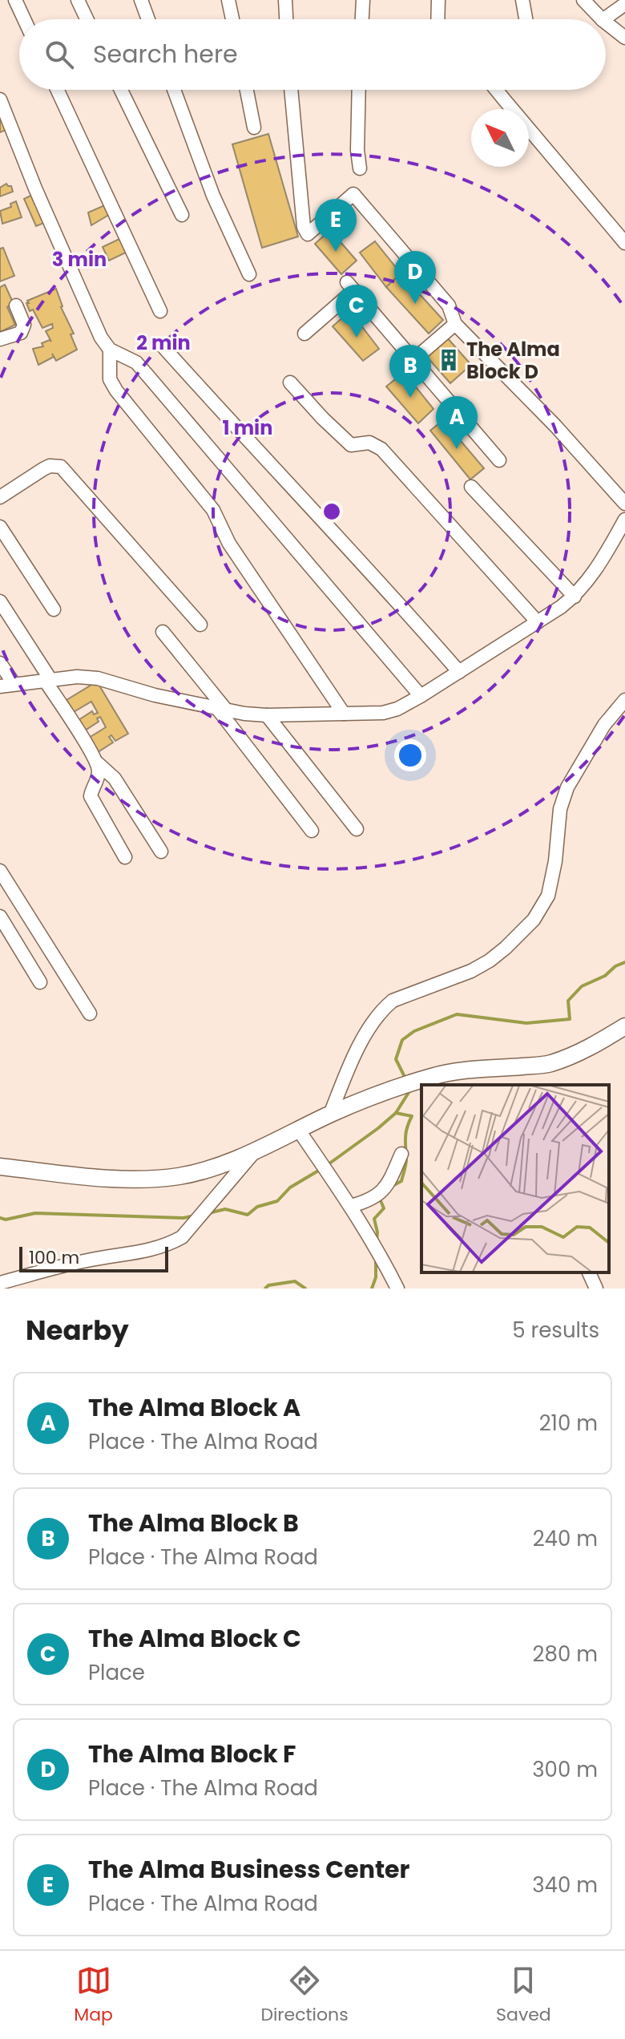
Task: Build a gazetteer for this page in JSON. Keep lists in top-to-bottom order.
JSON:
{
  "places": {
    "building": ["The Alma Block D"]
  },
  "scale_bar": "100 m",
  "north": "top left",
  "page": {
    "search": "Search here",
    "pins": [
      "E",
      "D",
      "C",
      "B",
      "A"
    ],
    "scale": "100 m",
    "heading": ["Nearby", "5 results"],
    "list": [
      {
        "mark": "A",
        "name": "The Alma Block A",
        "note": "Place · The Alma Road",
        "value": "210 m"
      },
      {
        "mark": "B",
        "name": "The Alma Block B",
        "note": "Place · The Alma Road",
        "value": "240 m"
      },
      {
        "mark": "C",
        "name": "The Alma Block C",
        "note": "Place",
        "value": "280 m"
      },
      {
        "mark": "D",
        "name": "The Alma Block F",
        "note": "Place · The Alma Road",
        "value": "300 m"
      },
      {
        "mark": "E",
        "name": "The Alma Business Center",
        "note": "Place · The Alma Road",
        "value": "340 m"
      }
    ],
    "nav": ["Map", "Directions", "Saved"]
  },
  "rings": ["3 min", "2 min", "1 min"]
}
